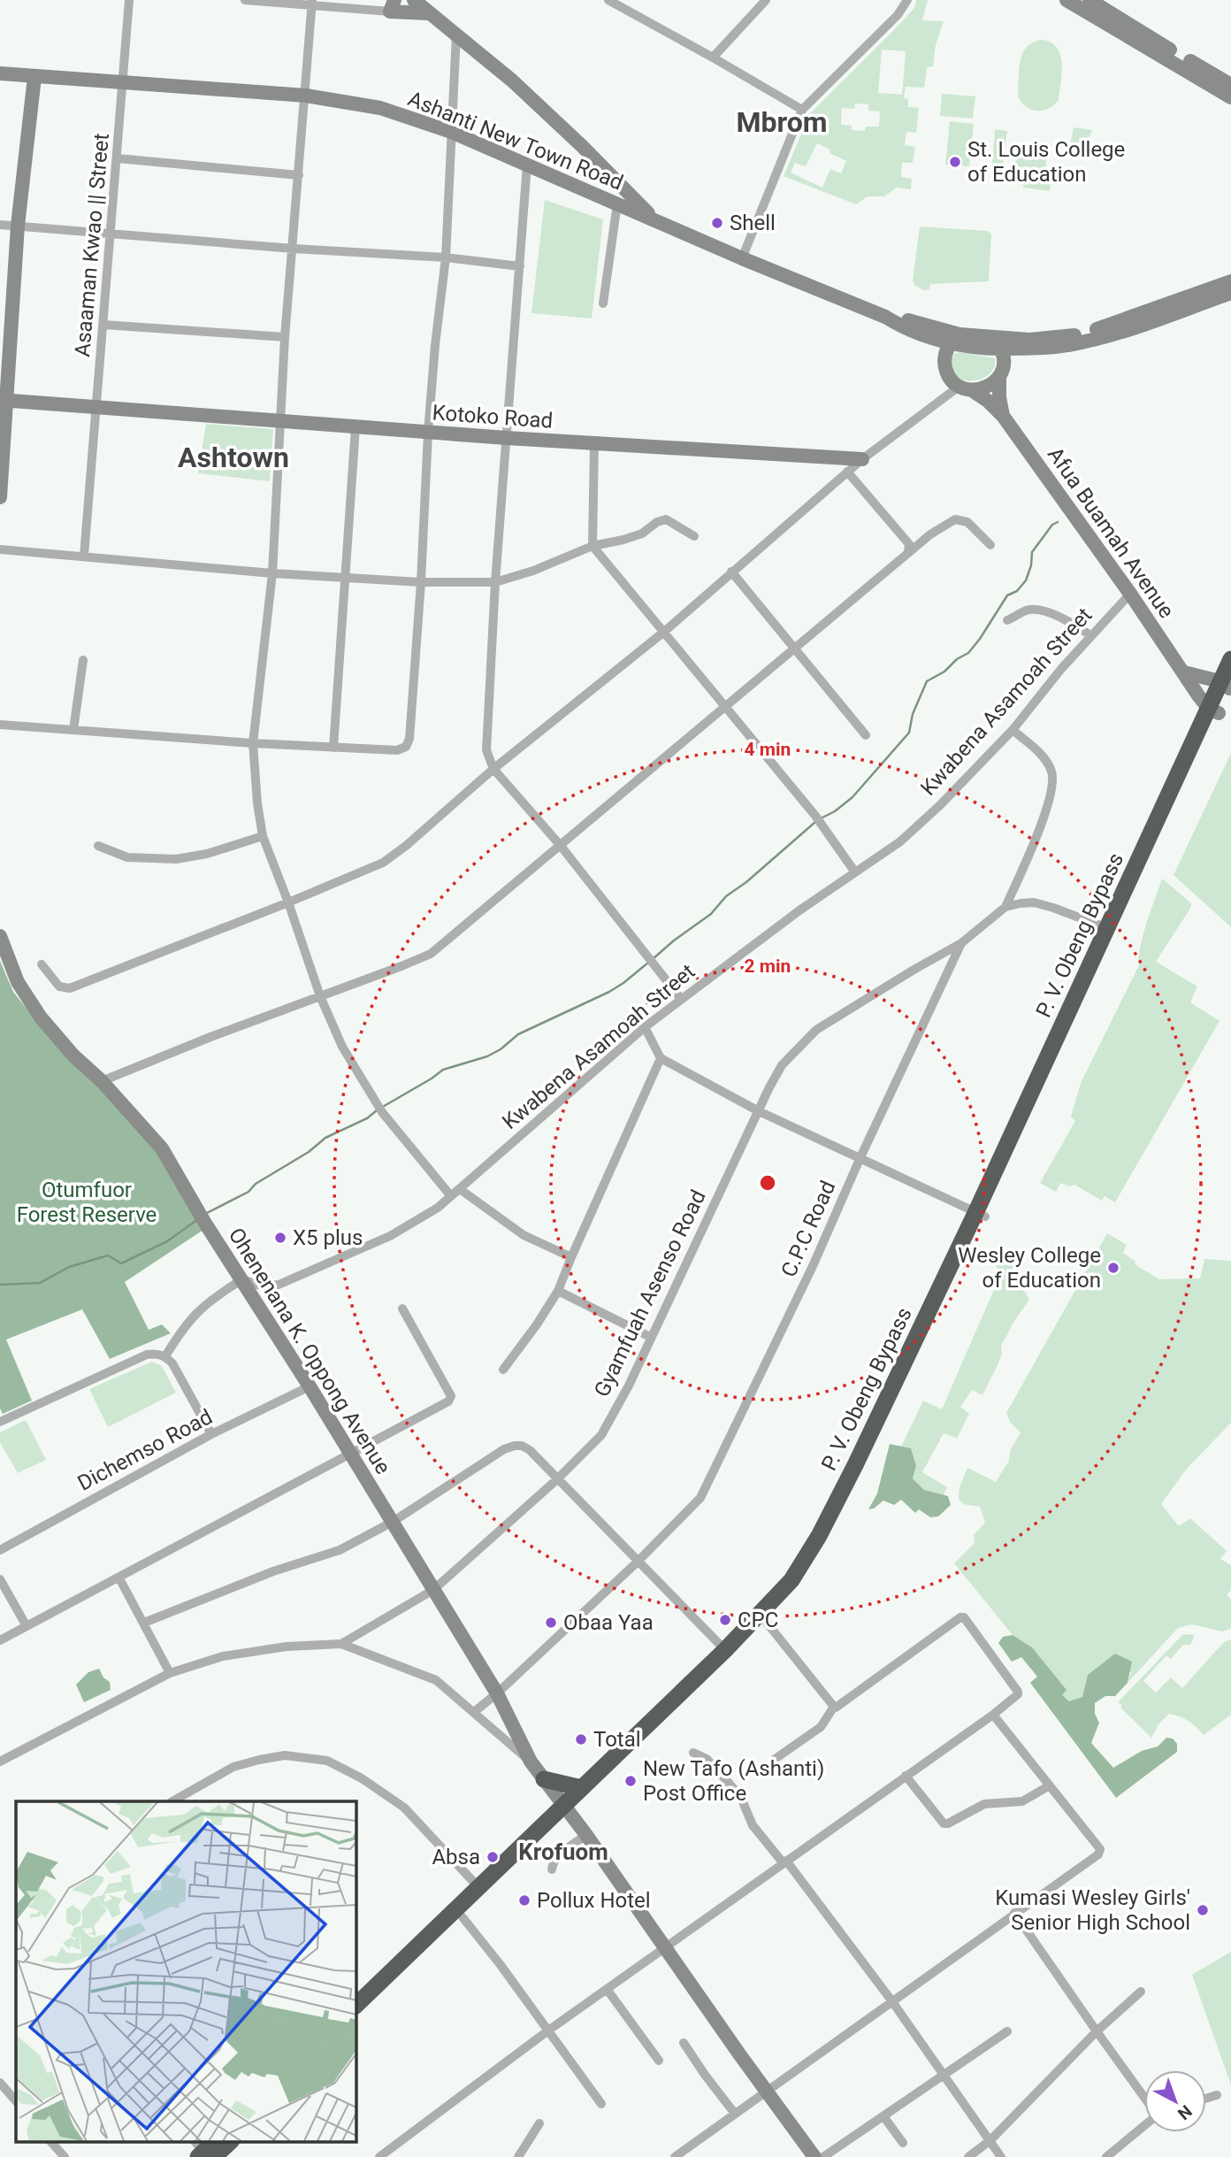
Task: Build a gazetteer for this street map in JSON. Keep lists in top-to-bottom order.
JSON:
{
  "streets": {
    "highway": ["P. V. Obeng Bypass"],
    "street": [
      "Ashanti New Town Road",
      "Asaaman Kwao || Street",
      "Kotoko Road",
      "Afua Buamah Avenue",
      "Kwabena Asamoah Street",
      "C.P.C Road",
      "Gyamfuah Asenso Road",
      "Ohenenana K. Oppong Avenue",
      "Dichemso Road"
    ]
  },
  "crossings": [
    ["Ashanti New Town Road", "Asaaman Kwao || Street"],
    ["Ashanti New Town Road", "Afua Buamah Avenue"],
    ["Asaaman Kwao || Street", "Kotoko Road"],
    ["Afua Buamah Avenue", "Kwabena Asamoah Street"],
    ["Afua Buamah Avenue", "P. V. Obeng Bypass"],
    ["Kwabena Asamoah Street", "Ohenenana K. Oppong Avenue"],
    ["P. V. Obeng Bypass", "Ohenenana K. Oppong Avenue"],
    ["C.P.C Road", "Ohenenana K. Oppong Avenue"],
    ["Gyamfuah Asenso Road", "Ohenenana K. Oppong Avenue"],
    ["Ohenenana K. Oppong Avenue", "Dichemso Road"]
  ],
  "districts": ["Mbrom", "Ashtown", "Krofuom"],
  "parks": ["Otumfuor Forest Reserve"],
  "places": [
    "St. Louis College of Education",
    "Shell",
    "X5 plus",
    "Wesley College of Education",
    "CPC",
    "Obaa Yaa",
    "Total",
    "New Tafo (Ashanti) Post Office",
    "Absa",
    "Pollux Hotel",
    "Kumasi Wesley Girls' Senior High School"
  ],
  "north": "bottom right",
  "rings": ["4 min", "2 min"]
}
